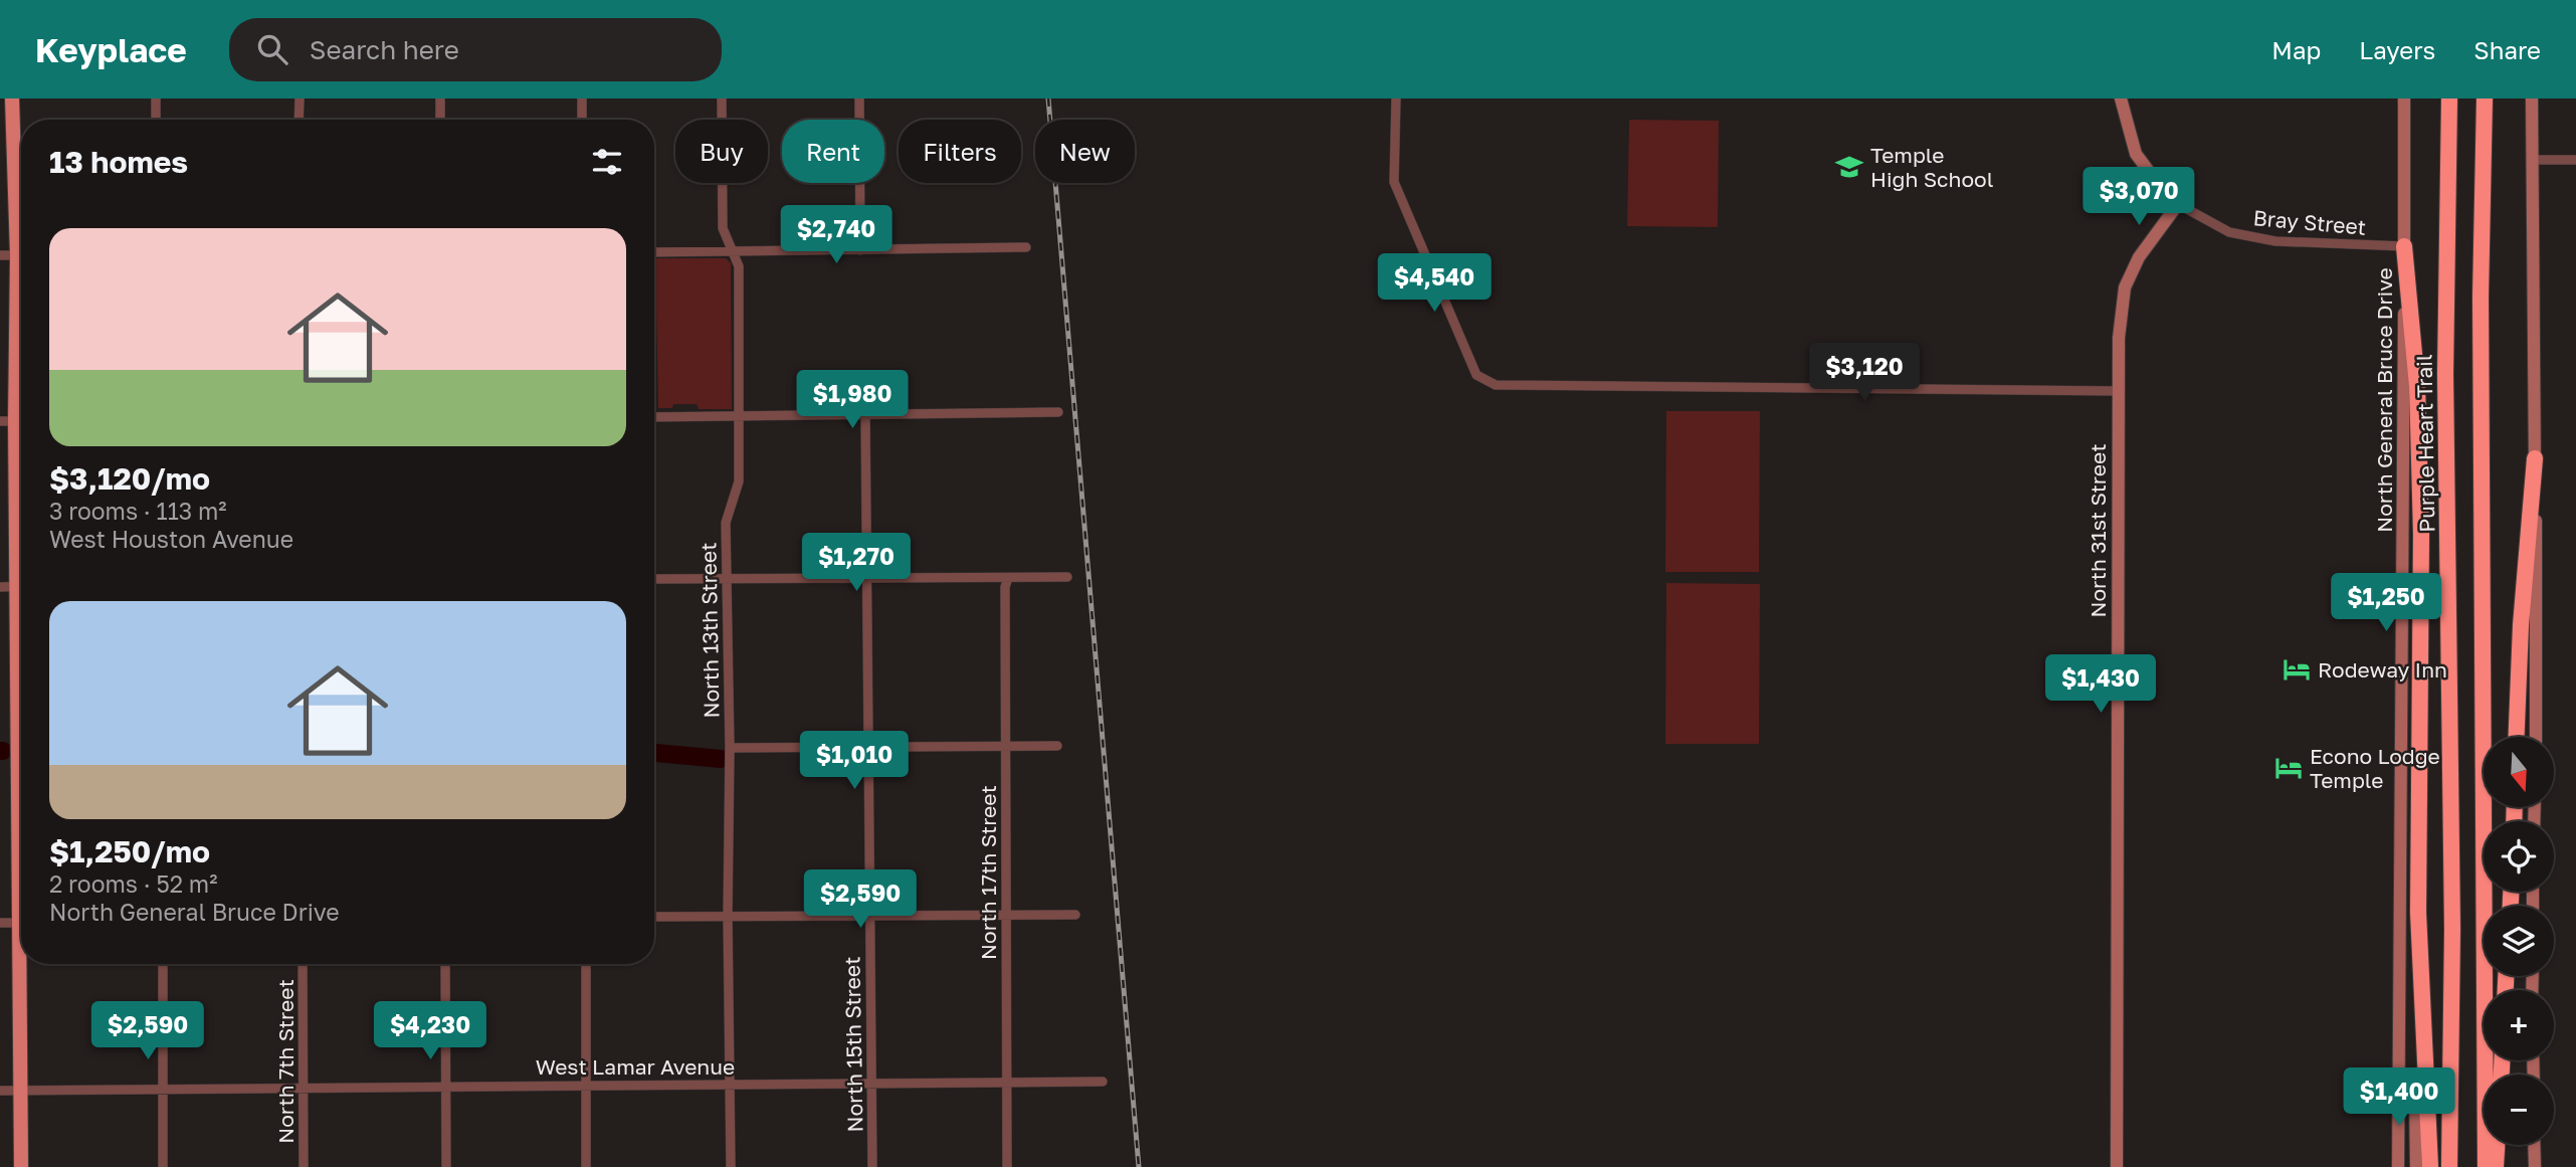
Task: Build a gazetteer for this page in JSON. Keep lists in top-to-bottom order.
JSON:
{
  "streets": {
    "highway": ["Purple Heart Trail"],
    "main road": ["North General Bruce Drive", "North 31st Street"],
    "street": [
      "Bray Street",
      "North 13th Street",
      "North 17th Street",
      "North 15th Street",
      "North 7th Street",
      "West Lamar Avenue"
    ]
  },
  "crossings": [
    ["Bray Street", "North General Bruce Drive"],
    ["Bray Street", "North 31st Street"],
    ["North 13th Street", "West Lamar Avenue"],
    ["North 17th Street", "West Lamar Avenue"],
    ["North 15th Street", "West Lamar Avenue"],
    ["North 7th Street", "West Lamar Avenue"]
  ],
  "places": {
    "school or university": ["Temple High School"],
    "hotel": ["Rodeway Inn", "Econo Lodge Temple"]
  },
  "north": "bottom",
  "page": {
    "header": "Keyplace",
    "search": "Search here",
    "nav": ["Map", "Layers", "Share"],
    "chip": [
      "Buy",
      "Rent",
      "Filters",
      "New"
    ],
    "heading": "13 homes",
    "price": [
      "$3,070",
      "$2,740",
      "$4,540",
      "$3,120",
      "$1,980",
      "$1,270",
      "$1,250",
      "$1,430",
      "$1,010",
      "$2,590",
      "$2,590",
      "$4,230",
      "$1,400"
    ],
    "list": [
      {
        "name": "$3,120/mo",
        "note": "3 rooms · 113 m² · West Houston Avenue"
      },
      {
        "name": "$1,250/mo",
        "note": "2 rooms · 52 m² · North General Bruce Drive"
      }
    ],
    "map_buttons": ["+", "−"]
  }
}
